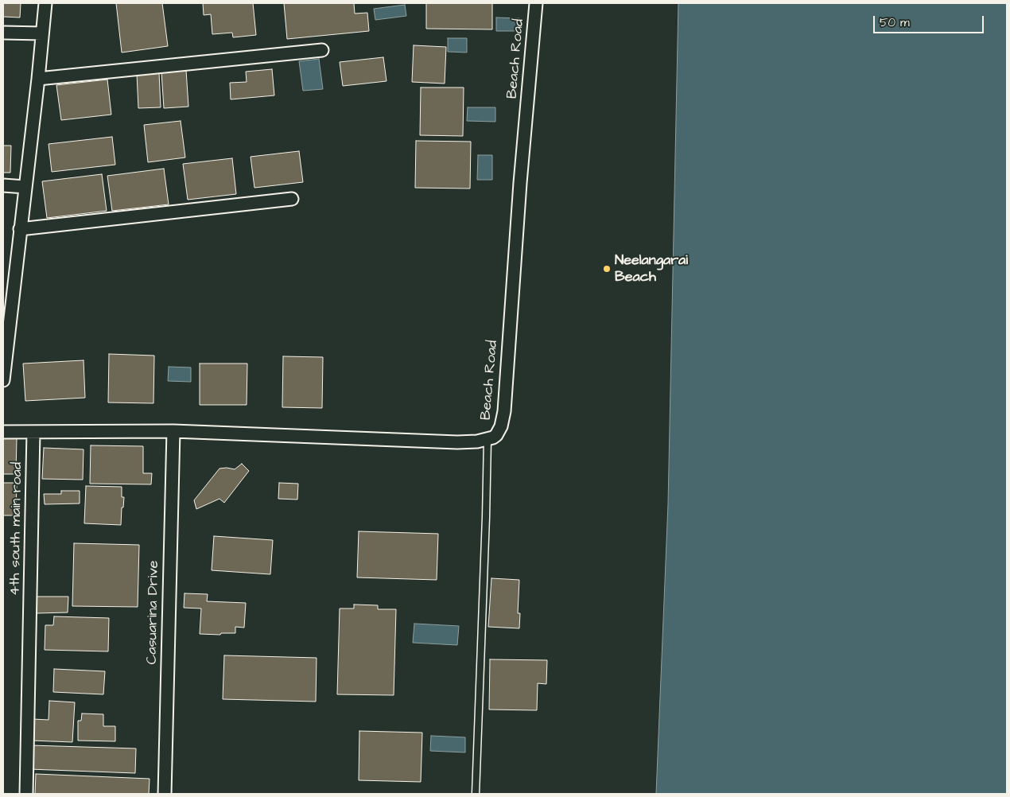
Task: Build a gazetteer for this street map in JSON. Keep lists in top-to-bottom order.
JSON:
{
  "streets": {
    "street": ["Beach Road", "4th south main road", "Casuarina Drive"]
  },
  "crossings": [
    ["Beach Road", "4th south main road"],
    ["Beach Road", "Casuarina Drive"]
  ],
  "places": ["Neelangarai Beach"],
  "scale_bar": "50 m"
}
